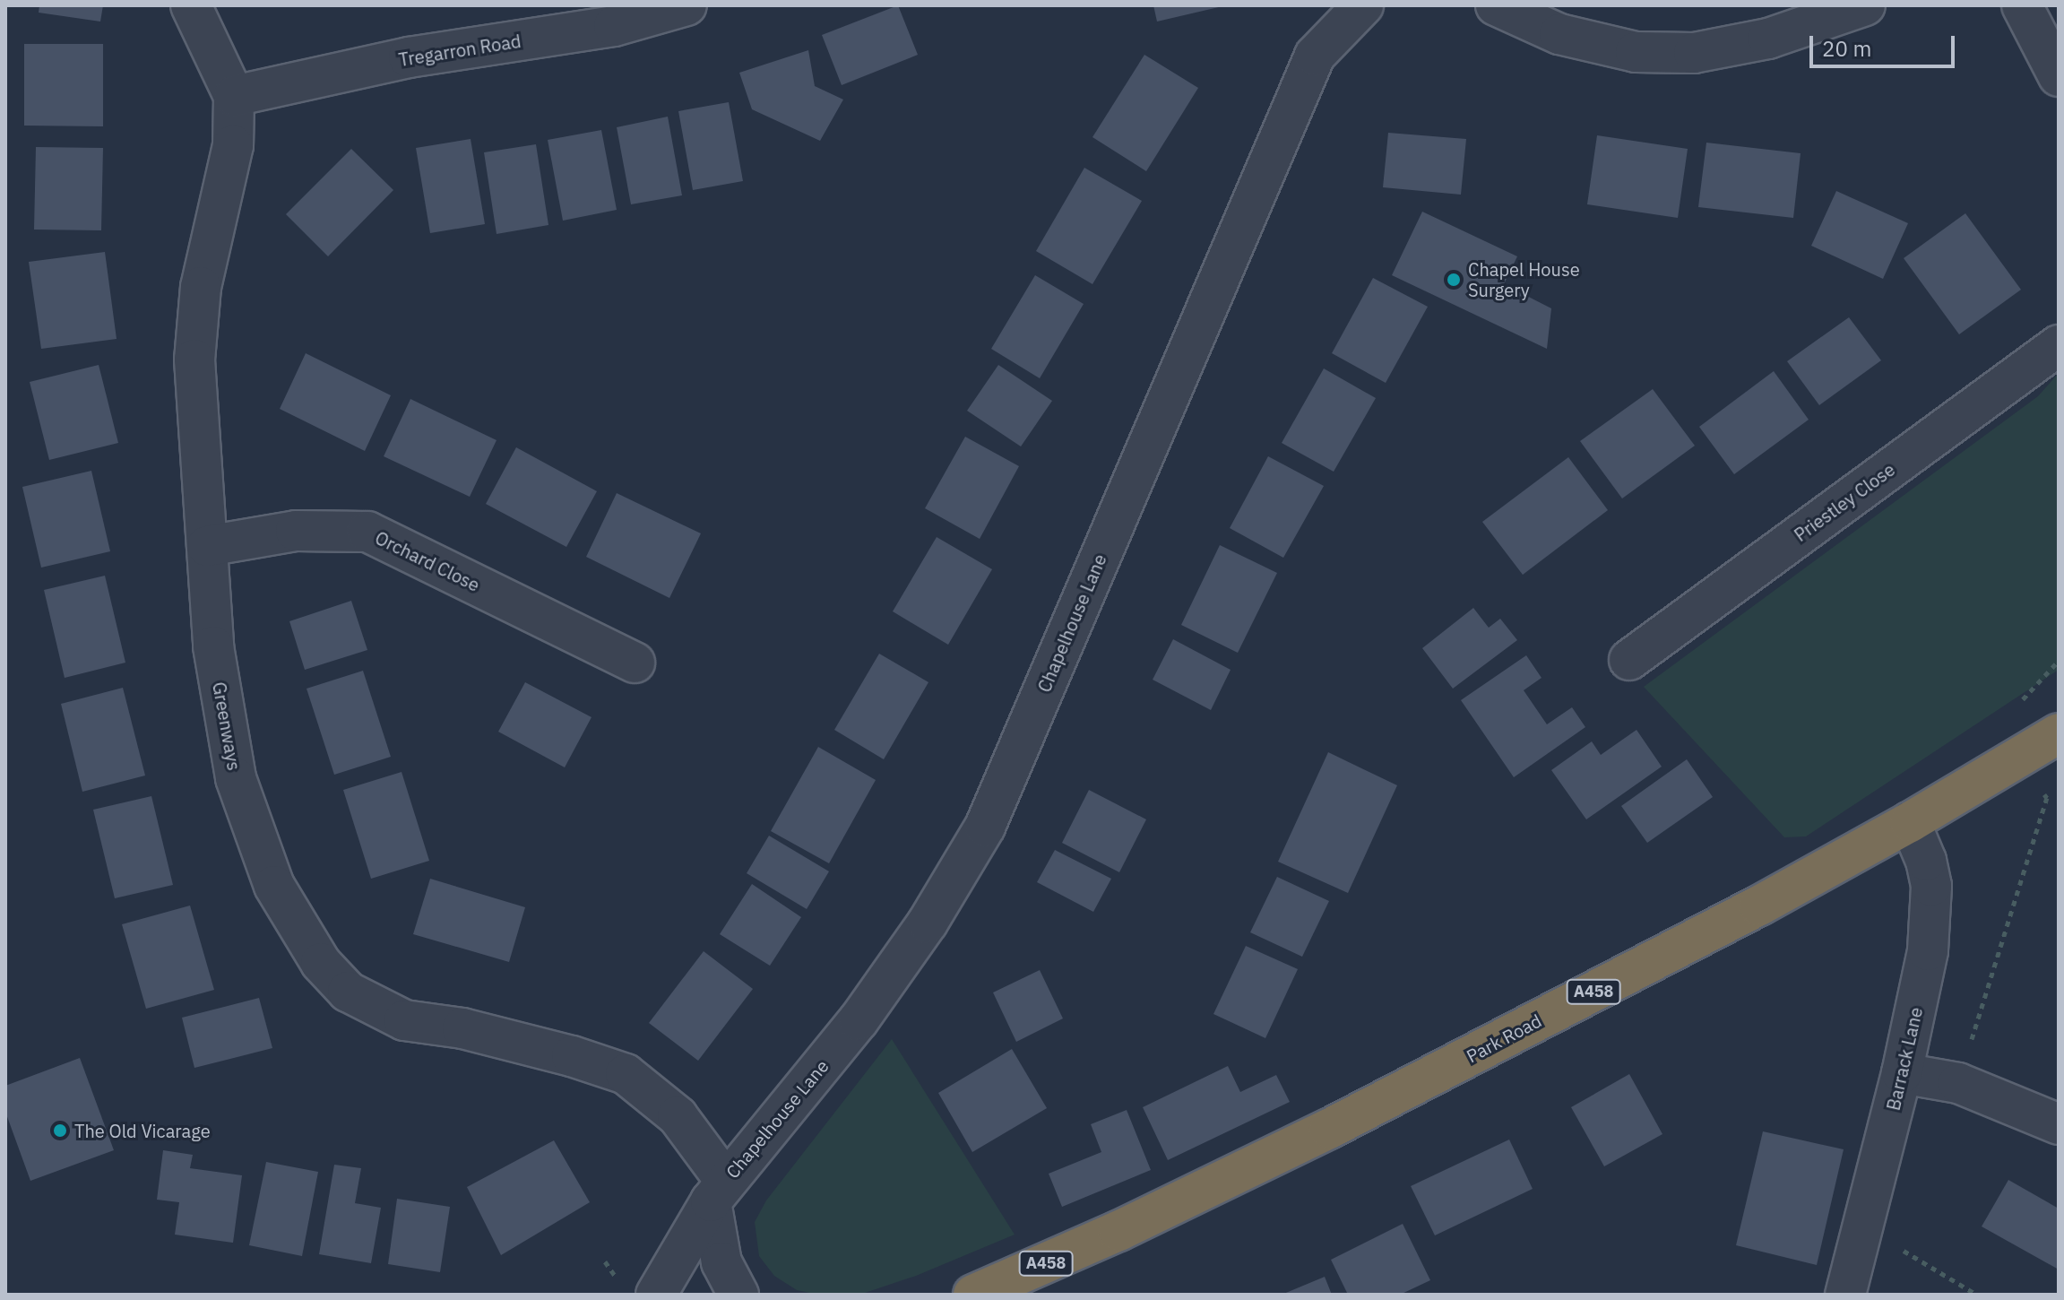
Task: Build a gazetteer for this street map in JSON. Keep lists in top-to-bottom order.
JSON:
{
  "streets": {
    "highway": ["A458", "Park Road"],
    "street": [
      "Tregarron Road",
      "Priestley Close",
      "Orchard Close",
      "Chapelhouse Lane",
      "Greenways",
      "Barrack Lane"
    ]
  },
  "crossings": [
    ["Tregarron Road", "Greenways"],
    ["Orchard Close", "Greenways"],
    ["Chapelhouse Lane", "Greenways"],
    ["Park Road", "Barrack Lane"]
  ],
  "places": ["Chapel House Surgery", "The Old Vicarage"],
  "scale_bar": "20 m"
}
